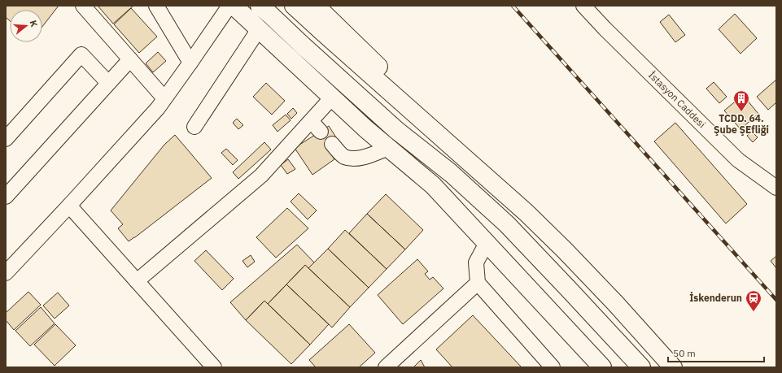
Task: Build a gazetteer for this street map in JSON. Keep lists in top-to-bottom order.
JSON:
{
  "streets": {
    "street": ["İstasyon Caddesi"]
  },
  "places": {
    "building": ["TCDD. 64. Şube ŞEfliği"],
    "station": ["İskenderun"]
  },
  "scale_bar": "50 m",
  "north": "right"
}
